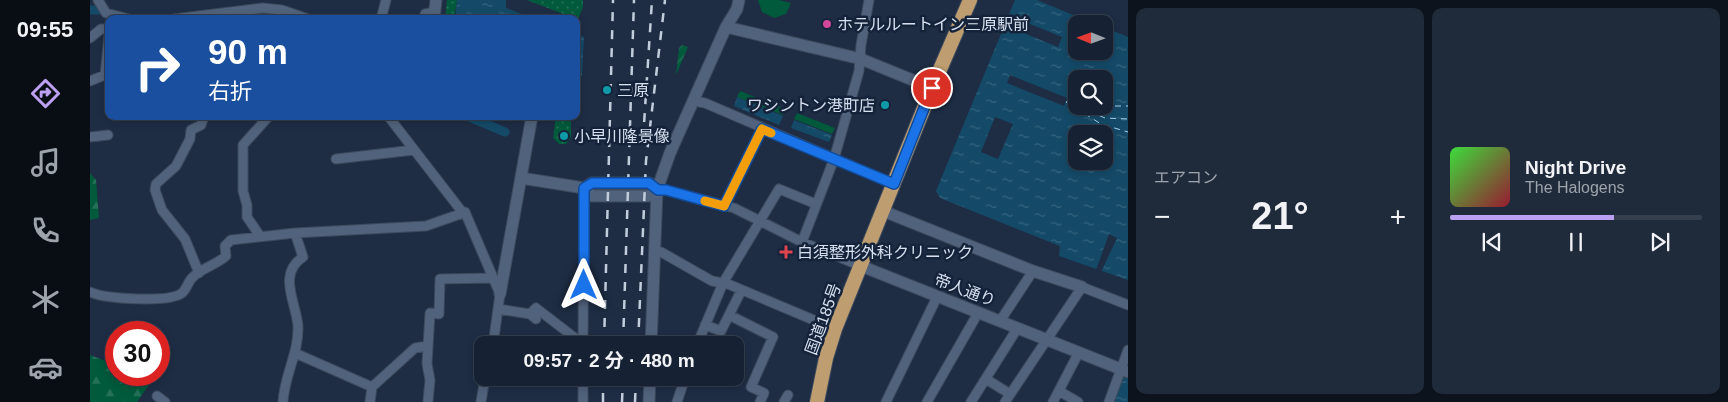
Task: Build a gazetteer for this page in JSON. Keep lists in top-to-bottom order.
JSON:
{
  "streets": {
    "highway": ["国道185号"],
    "street": ["帝人通り"]
  },
  "crossings": [
    ["帝人通り", "国道185号"]
  ],
  "places": {
    "other": [
      "ホテルルートイン三原駅前",
      "三原",
      "ワシントン港町店",
      "小早川隆景像"
    ],
    "health": ["白須整形外科クリニック"]
  },
  "north": "left",
  "page": {
    "tabs": "09:55",
    "tile": "エアコン",
    "turn": ["90 m", "右折"],
    "song": ["Night Drive", "The Halogens"],
    "heat": ["−", "21°", "+"],
    "limit": "30",
    "trip": "09:57 · 2 分 · 480 m"
  }
}
